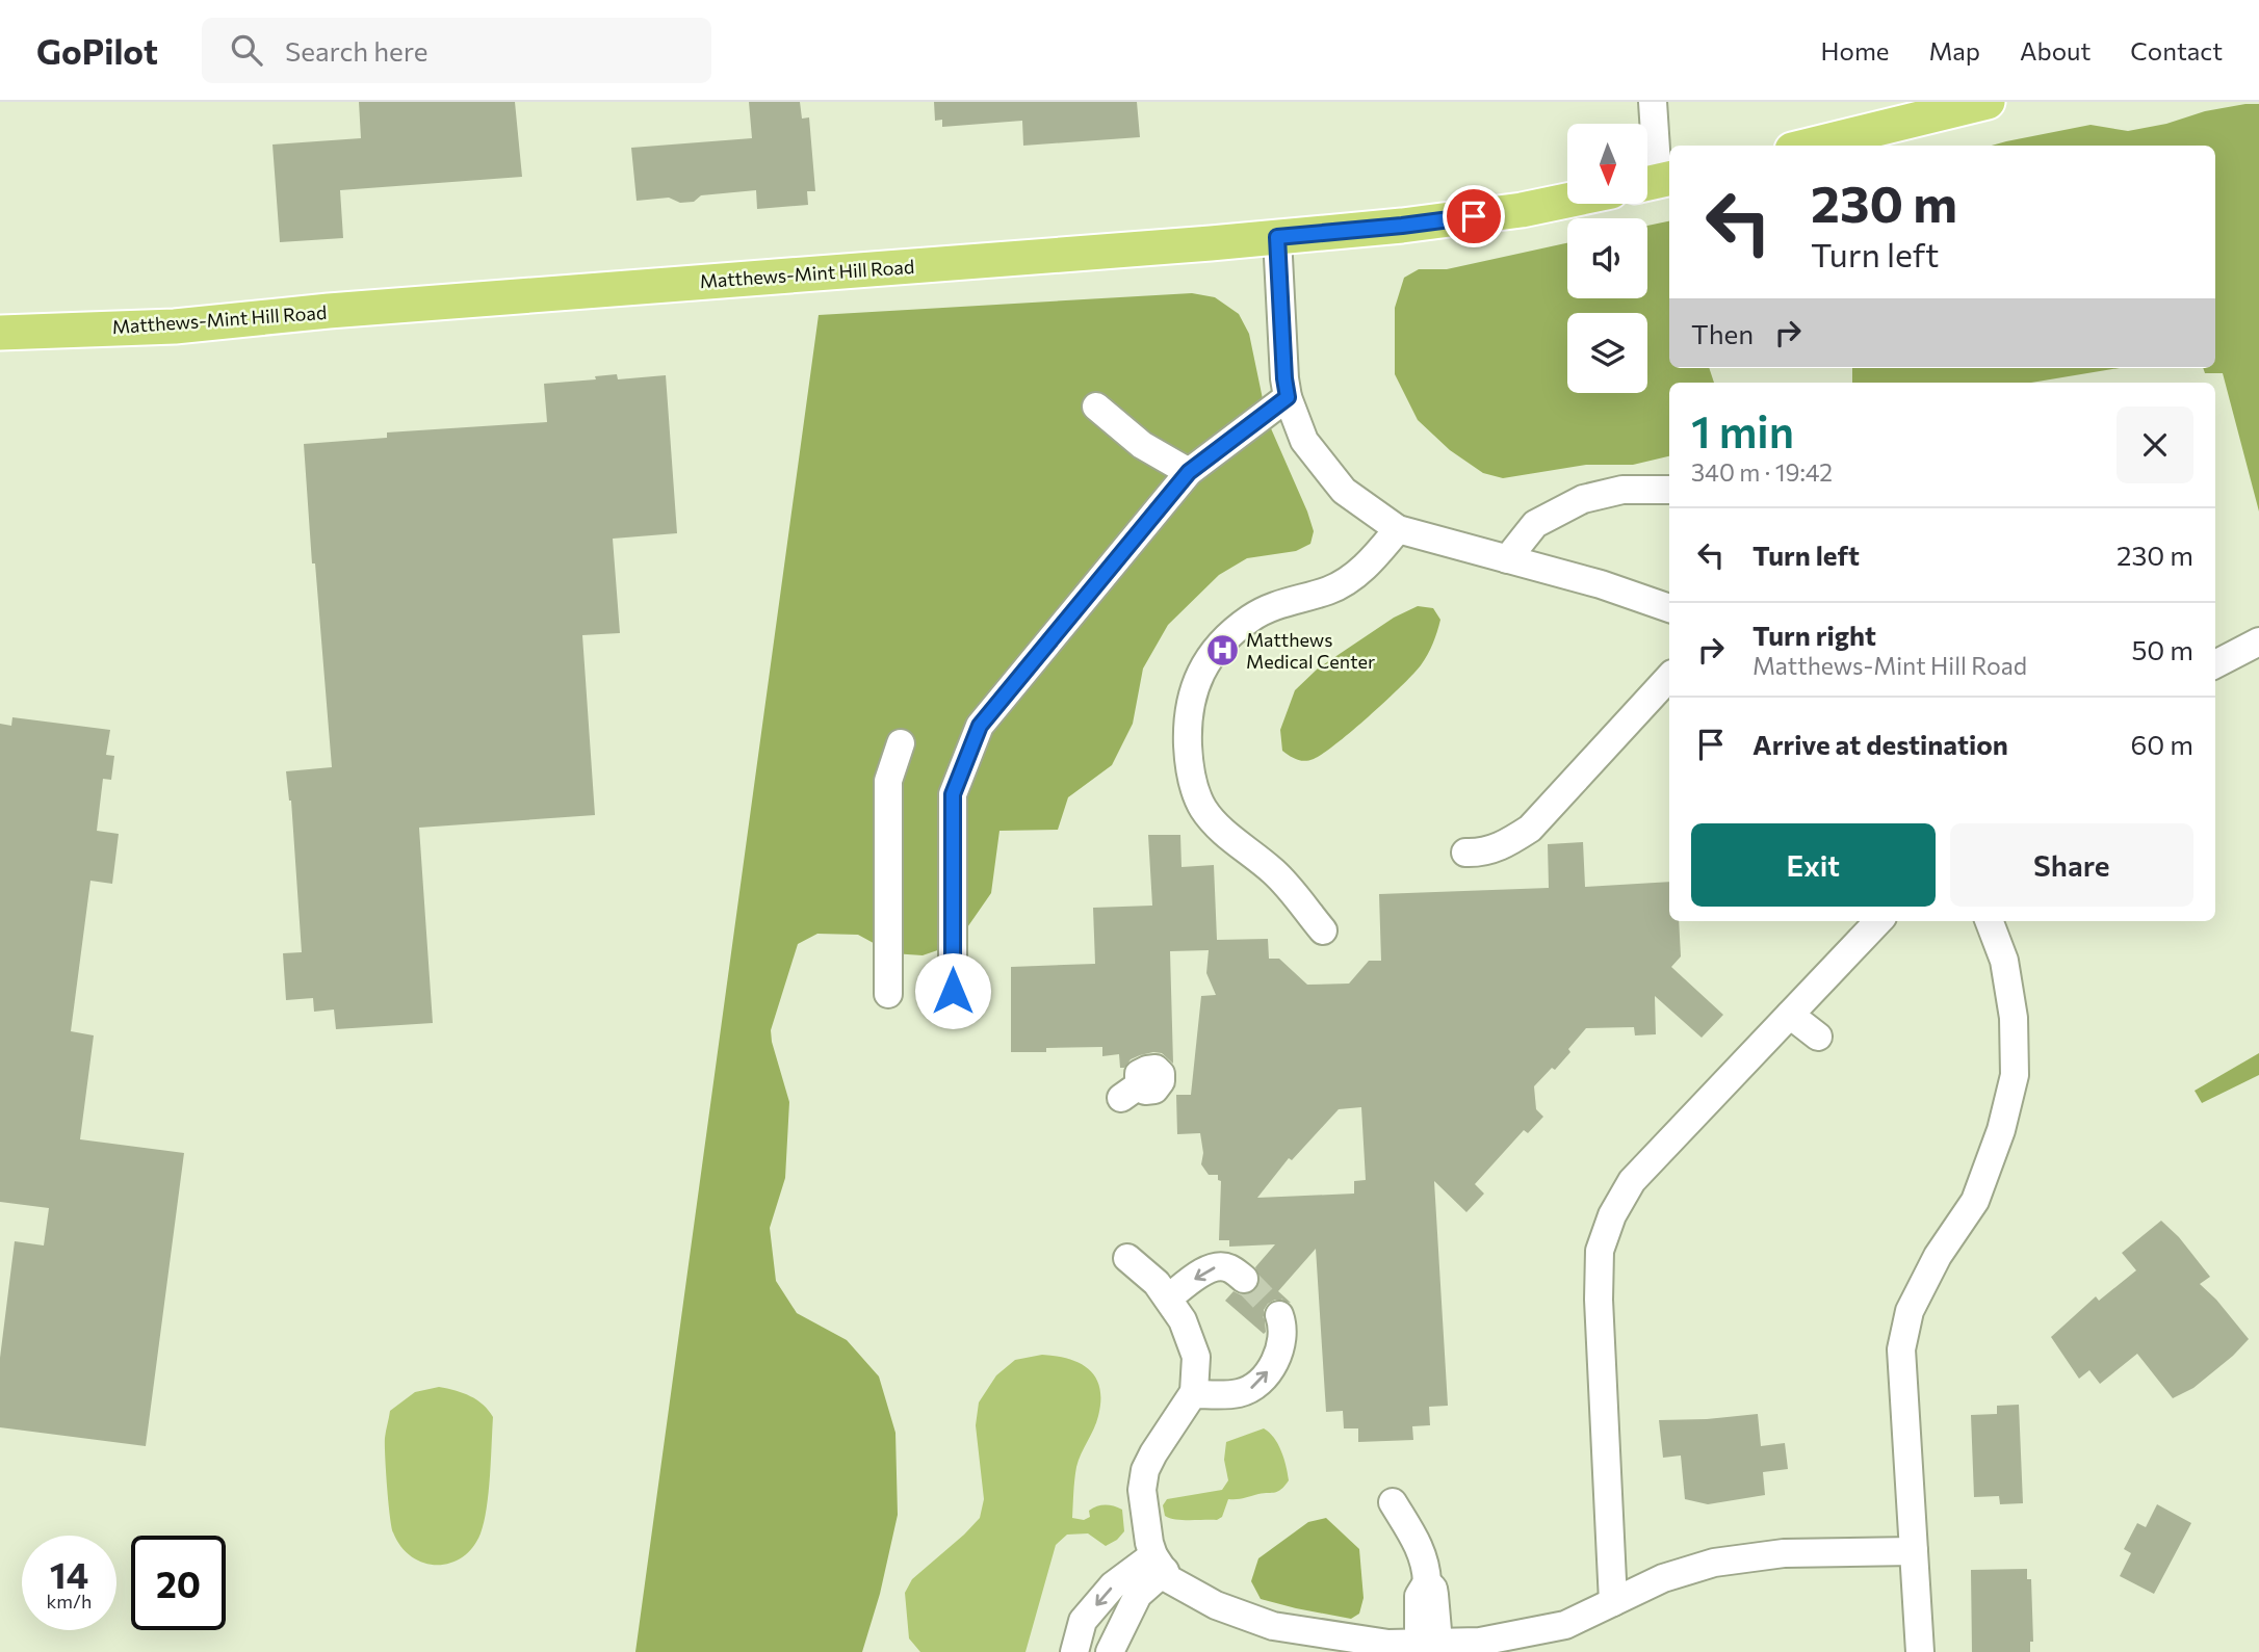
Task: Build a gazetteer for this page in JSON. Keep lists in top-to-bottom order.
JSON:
{
  "streets": {
    "main road": ["Matthews-Mint Hill Road"]
  },
  "places": {
    "hospital": ["Matthews Medical Center"]
  },
  "north": "bottom",
  "page": {
    "header": "GoPilot",
    "search": "Search here",
    "nav": [
      "Home",
      "Map",
      "About",
      "Contact"
    ],
    "turn": ["230 m", "Turn left"],
    "then": "Then",
    "heading": ["1 min", "340 m · 19:42"],
    "list": [
      {
        "name": "Turn left",
        "value": "230 m"
      },
      {
        "name": "Turn right",
        "note": "Matthews-Mint Hill Road",
        "value": "50 m"
      },
      {
        "name": "Arrive at destination",
        "value": "60 m"
      }
    ],
    "buttons": ["Exit", "Share"],
    "speed": "14 km/h",
    "limit": "20"
  }
}
